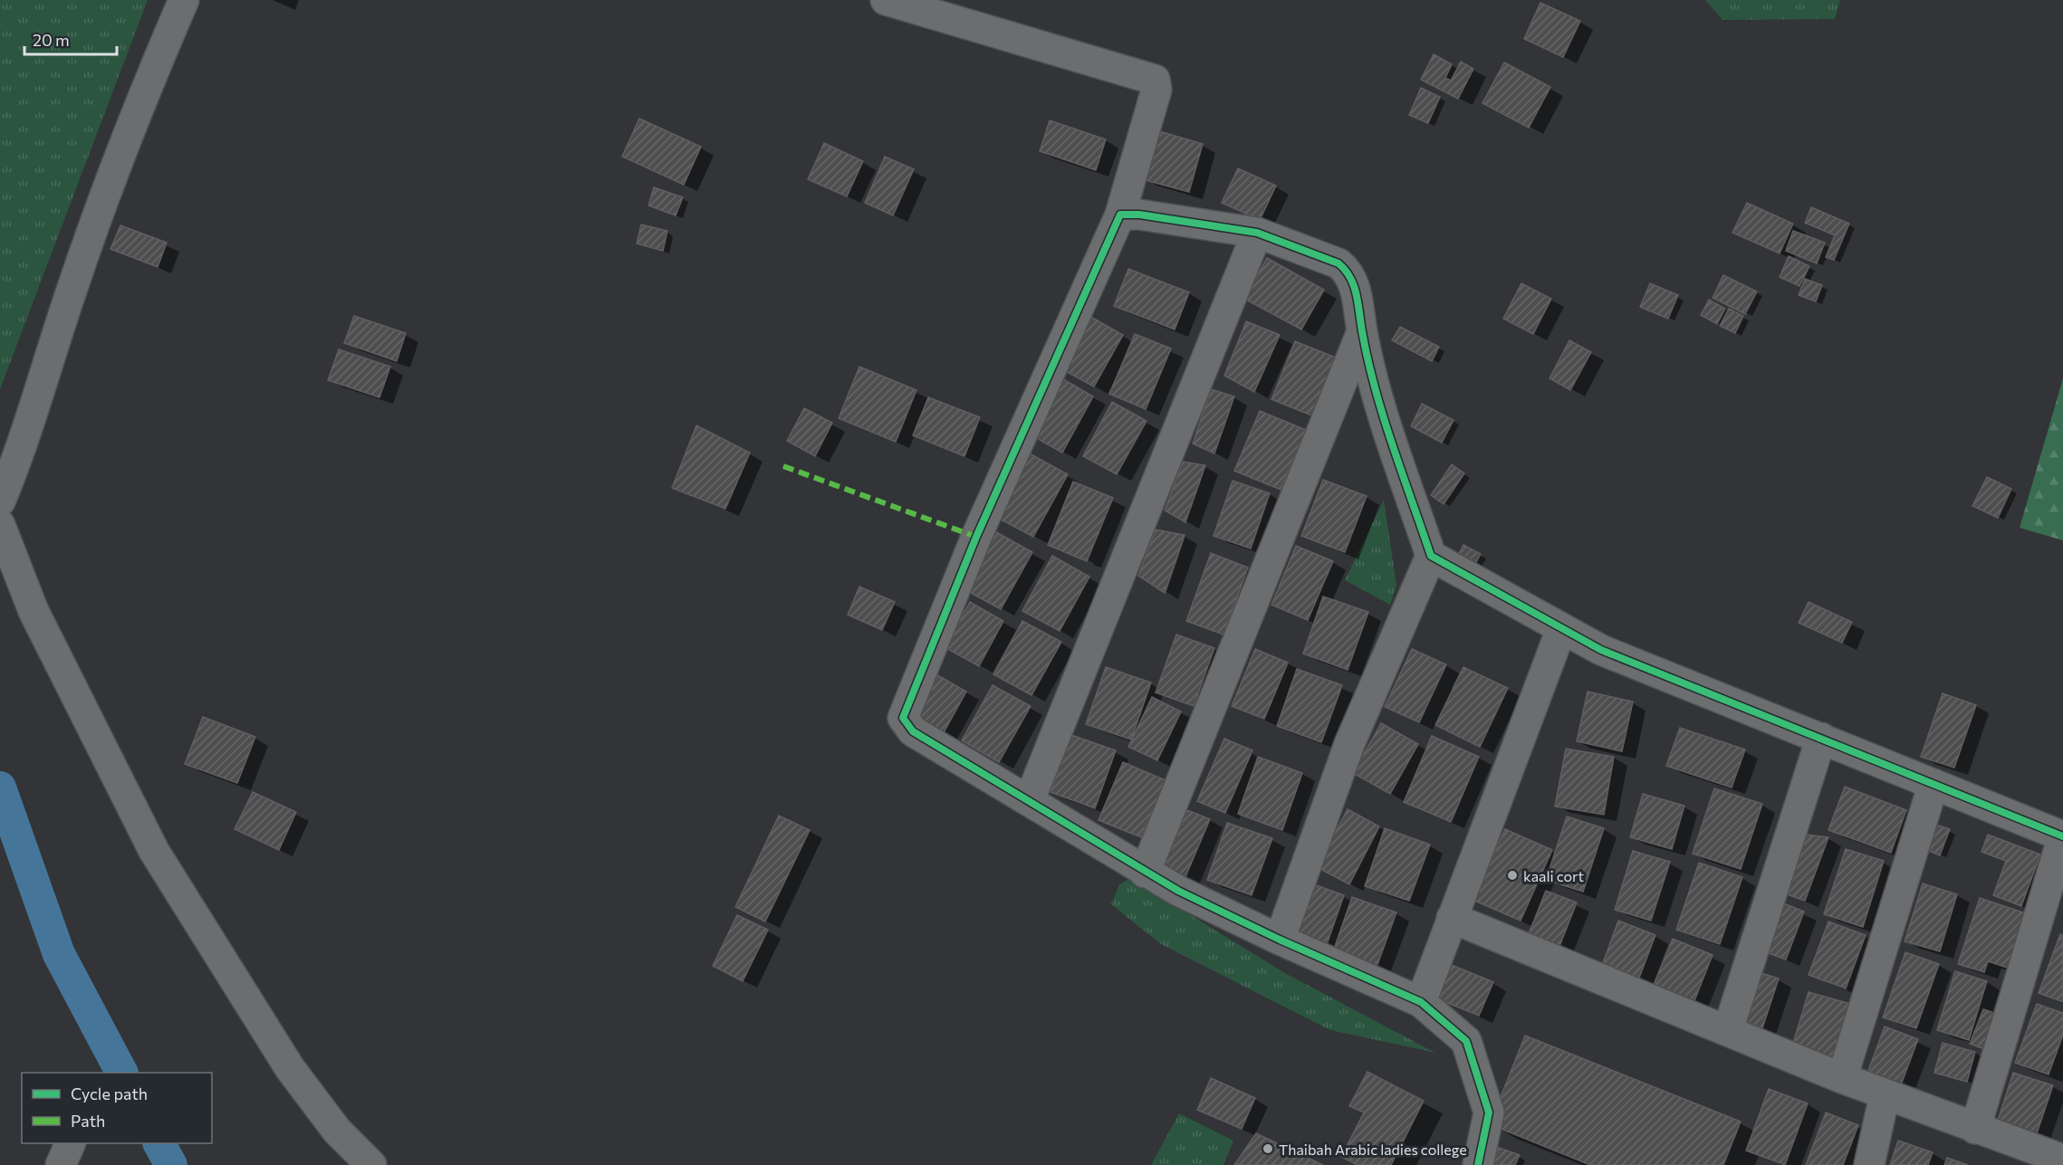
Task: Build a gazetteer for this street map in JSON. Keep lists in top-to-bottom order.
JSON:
{
  "places": ["kaali cort", "Thaibah Arabic ladies college"],
  "legend": ["Cycle path", "Path"],
  "scale_bar": "20 m"
}
